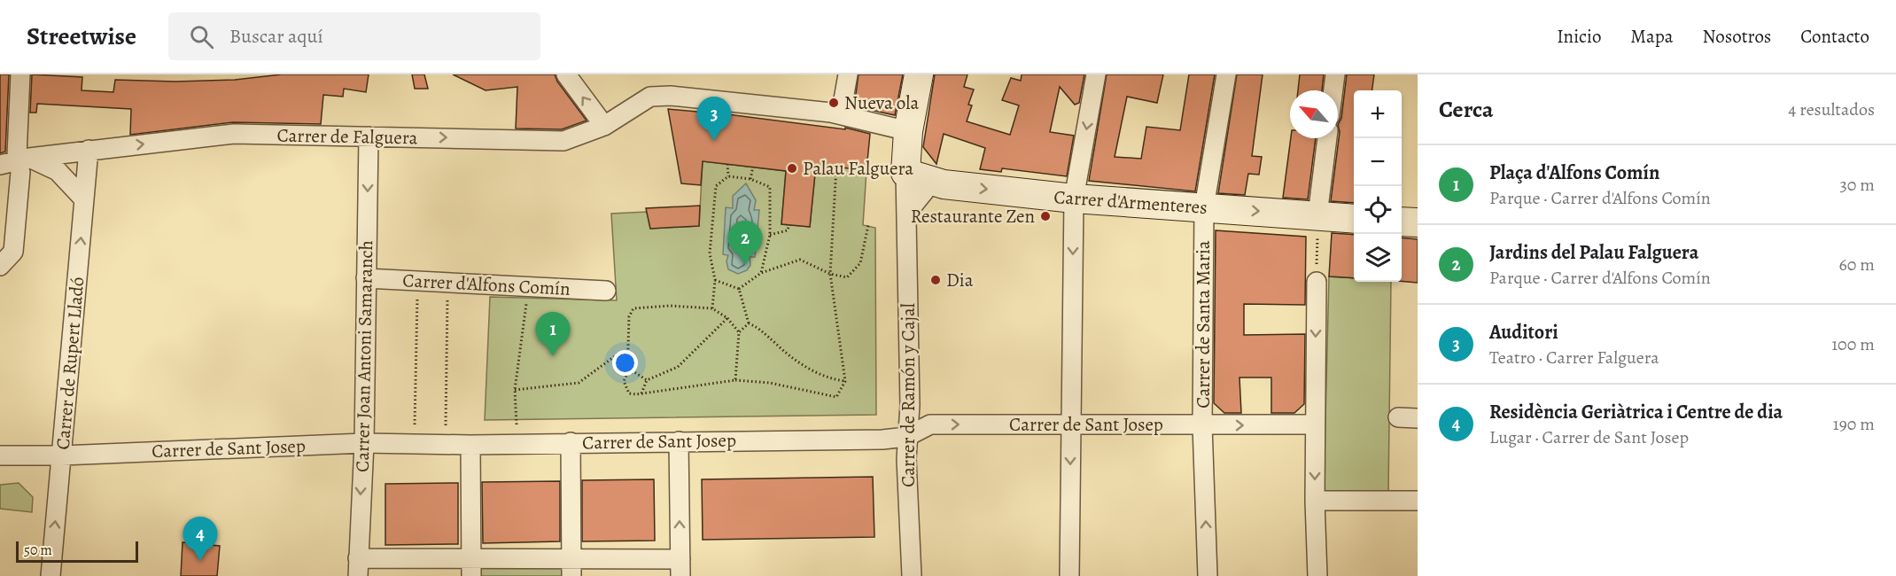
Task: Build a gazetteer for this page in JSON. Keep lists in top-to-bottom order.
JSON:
{
  "streets": {
    "street": [
      "Carrer de Falguera",
      "Carrer d'Armenteres",
      "Carrer d'Alfons Comín",
      "Carrer de Santa Maria",
      "Carrer Joan Antoni Samaranch",
      "Carrer de Rupert Lladó",
      "Carrer de Ramón y Cajal",
      "Carrer de Sant Josep"
    ]
  },
  "crossings": [
    ["Carrer de Falguera", "Carrer Joan Antoni Samaranch"],
    ["Carrer de Falguera", "Carrer de Rupert Lladó"],
    ["Carrer de Falguera", "Carrer de Ramón y Cajal"],
    ["Carrer d'Armenteres", "Carrer de Santa Maria"],
    ["Carrer d'Armenteres", "Carrer de Ramón y Cajal"],
    ["Carrer d'Alfons Comín", "Carrer Joan Antoni Samaranch"],
    ["Carrer de Santa Maria", "Carrer de Sant Josep"],
    ["Carrer Joan Antoni Samaranch", "Carrer de Sant Josep"],
    ["Carrer de Rupert Lladó", "Carrer de Sant Josep"],
    ["Carrer de Ramón y Cajal", "Carrer de Sant Josep"]
  ],
  "one_way": ["Carrer de Falguera", "Carrer d'Armenteres", "Carrer de Rupert Lladó"],
  "places": [
    "Nueva ola",
    "Palau Falguera",
    "Restaurante Zen",
    "Dia"
  ],
  "scale_bar": "50 m",
  "north": "top left",
  "page": {
    "header": "Streetwise",
    "search": "Buscar aquí",
    "nav": [
      "Inicio",
      "Mapa",
      "Nosotros",
      "Contacto"
    ],
    "heading": ["Cerca", "4 resultados"],
    "map_buttons": ["+", "−"],
    "pins": [
      "3",
      "2",
      "1",
      "4"
    ],
    "list": [
      {
        "mark": "1",
        "name": "Plaça d'Alfons Comín",
        "note": "Parque · Carrer d'Alfons Comín",
        "value": "30 m"
      },
      {
        "mark": "2",
        "name": "Jardins del Palau Falguera",
        "note": "Parque · Carrer d'Alfons Comín",
        "value": "60 m"
      },
      {
        "mark": "3",
        "name": "Auditori",
        "note": "Teatro · Carrer Falguera",
        "value": "100 m"
      },
      {
        "mark": "4",
        "name": "Residència Geriàtrica i Centre de dia",
        "note": "Lugar · Carrer de Sant Josep",
        "value": "190 m"
      }
    ],
    "scale": "50 m"
  }
}
